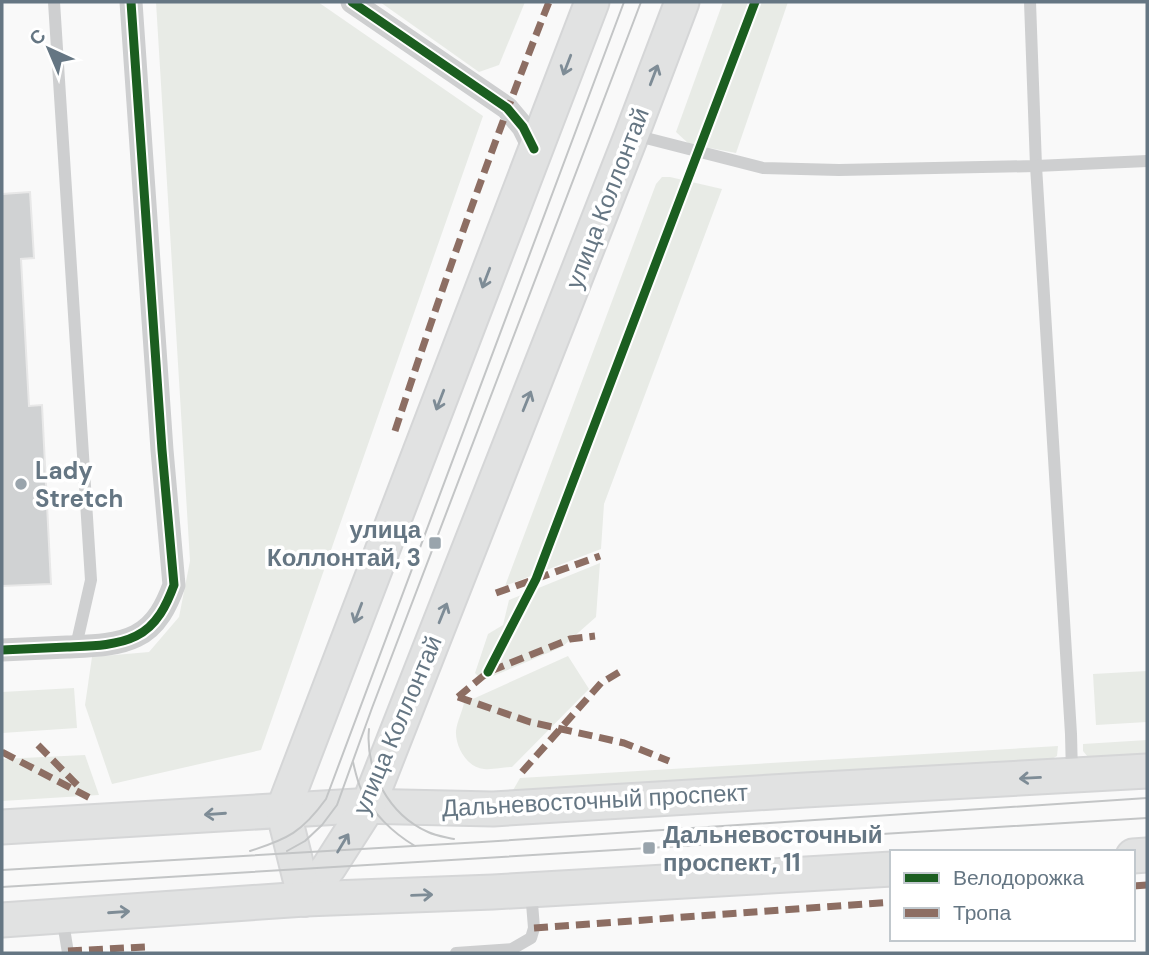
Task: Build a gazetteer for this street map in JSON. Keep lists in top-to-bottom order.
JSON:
{
  "streets": {
    "main road": ["улица Коллонтай", "Дальневосточный проспект"]
  },
  "crossings": [
    ["улица Коллонтай", "Дальневосточный проспект"]
  ],
  "places": {
    "other": ["Lady Stretch"],
    "transit": ["улица Коллонтай, 3", "Дальневосточный проспект, 11"]
  },
  "legend": ["Велодорожка", "Тропа"],
  "north": "top left"
}
